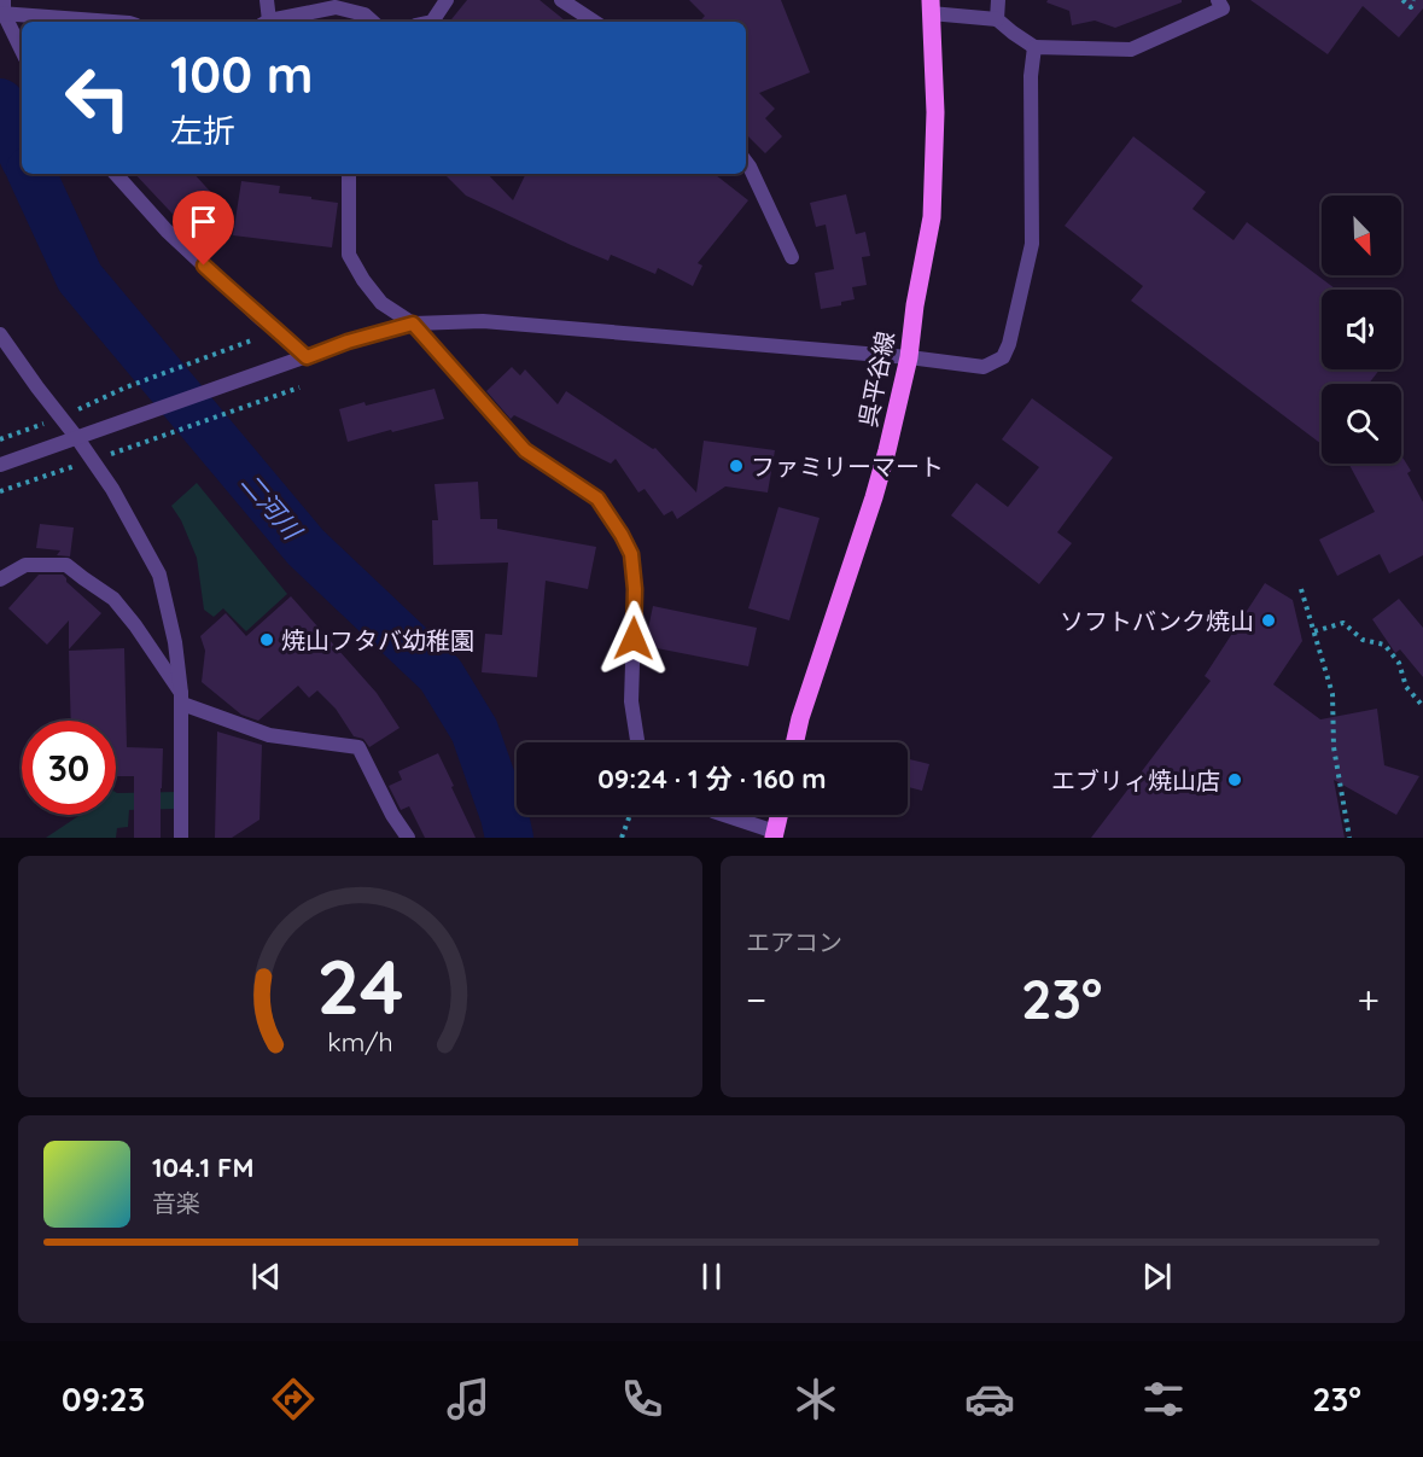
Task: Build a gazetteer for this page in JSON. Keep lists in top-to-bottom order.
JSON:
{
  "streets": {
    "main road": ["呉平谷線"]
  },
  "water": ["二河川"],
  "places": [
    "ファミリーマート",
    "ソフトバンク焼山",
    "焼山フタバ幼稚園",
    "エブリィ焼山店"
  ],
  "north": "bottom right",
  "page": {
    "turn": ["100 m", "左折"],
    "limit": "30",
    "trip": "09:24 · 1 分 · 160 m",
    "tile": "エアコン",
    "heat": ["−", "23°", "+"],
    "song": ["104.1 FM", "音楽"],
    "tabs": ["09:23", "23°"],
    "gauge": ["24", "km/h"]
  }
}
